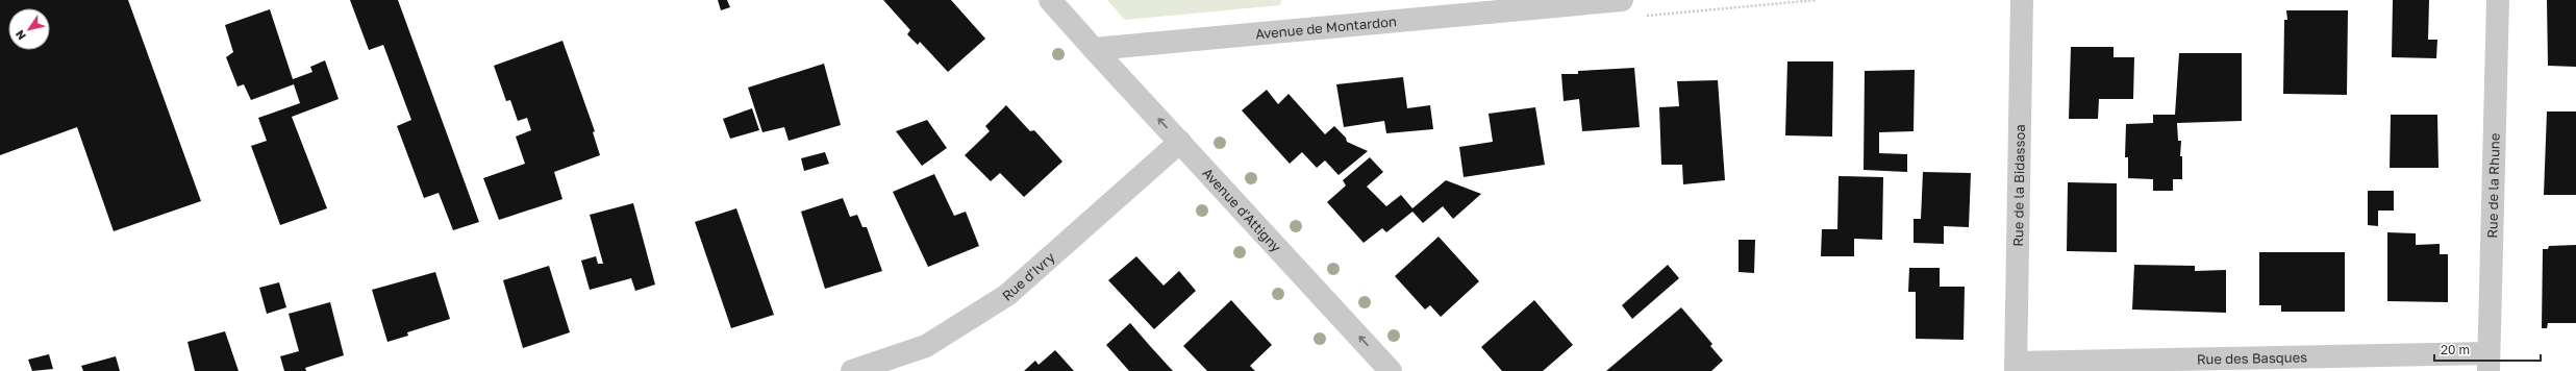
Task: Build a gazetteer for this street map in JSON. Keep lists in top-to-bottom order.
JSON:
{
  "streets": {
    "street": [
      "Avenue de Montardon",
      "Rue de la Bidassoa",
      "Rue de la Rhune",
      "Avenue d'Attigny",
      "Rue d'Ivry",
      "Rue des Basques"
    ]
  },
  "crossings": [
    ["Avenue de Montardon", "Avenue d'Attigny"],
    ["Rue de la Bidassoa", "Rue des Basques"],
    ["Rue de la Rhune", "Rue des Basques"],
    ["Avenue d'Attigny", "Rue d'Ivry"]
  ],
  "one_way": ["Avenue d'Attigny"],
  "scale_bar": "20 m",
  "north": "bottom left"
}
